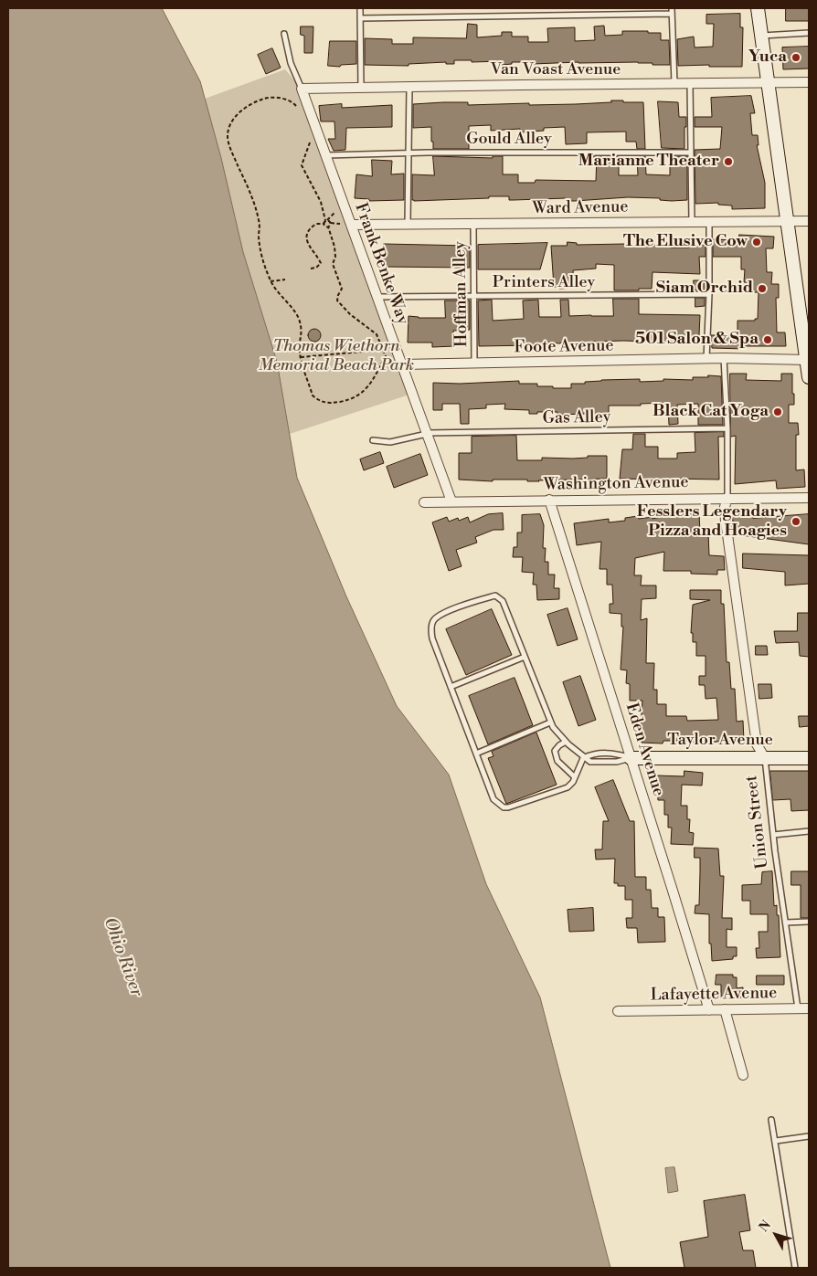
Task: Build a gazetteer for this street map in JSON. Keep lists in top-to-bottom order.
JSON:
{
  "streets": {
    "main road": ["Taylor Avenue"],
    "street": [
      "Van Voast Avenue",
      "Ward Avenue",
      "Frank Benke Way",
      "Foote Avenue",
      "Washington Avenue",
      "Eden Avenue",
      "Union Street",
      "Lafayette Avenue"
    ],
    "lane": [
      "Gould Alley",
      "Printers Alley",
      "Hoffman Alley",
      "Gas Alley"
    ]
  },
  "crossings": [
    ["Van Voast Avenue", "Frank Benke Way"],
    ["Gould Alley", "Frank Benke Way"],
    ["Ward Avenue", "Frank Benke Way"],
    ["Ward Avenue", "Hoffman Alley"],
    ["Frank Benke Way", "Printers Alley"],
    ["Frank Benke Way", "Foote Avenue"],
    ["Frank Benke Way", "Gas Alley"],
    ["Frank Benke Way", "Washington Avenue"],
    ["Printers Alley", "Hoffman Alley"],
    ["Hoffman Alley", "Foote Avenue"],
    ["Washington Avenue", "Eden Avenue"],
    ["Washington Avenue", "Union Street"],
    ["Taylor Avenue", "Eden Avenue"],
    ["Taylor Avenue", "Union Street"],
    ["Eden Avenue", "Lafayette Avenue"],
    ["Union Street", "Lafayette Avenue"]
  ],
  "water": ["Ohio River"],
  "parks": ["Thomas Wiethorn Memorial Beach Park"],
  "places": [
    "Yuca",
    "Marianne Theater",
    "The Elusive Cow",
    "Siam Orchid",
    "501 Salon & Spa",
    "Black Cat Yoga",
    "Fesslers Legendary Pizza and Hoagies"
  ],
  "north": "top left"
}
